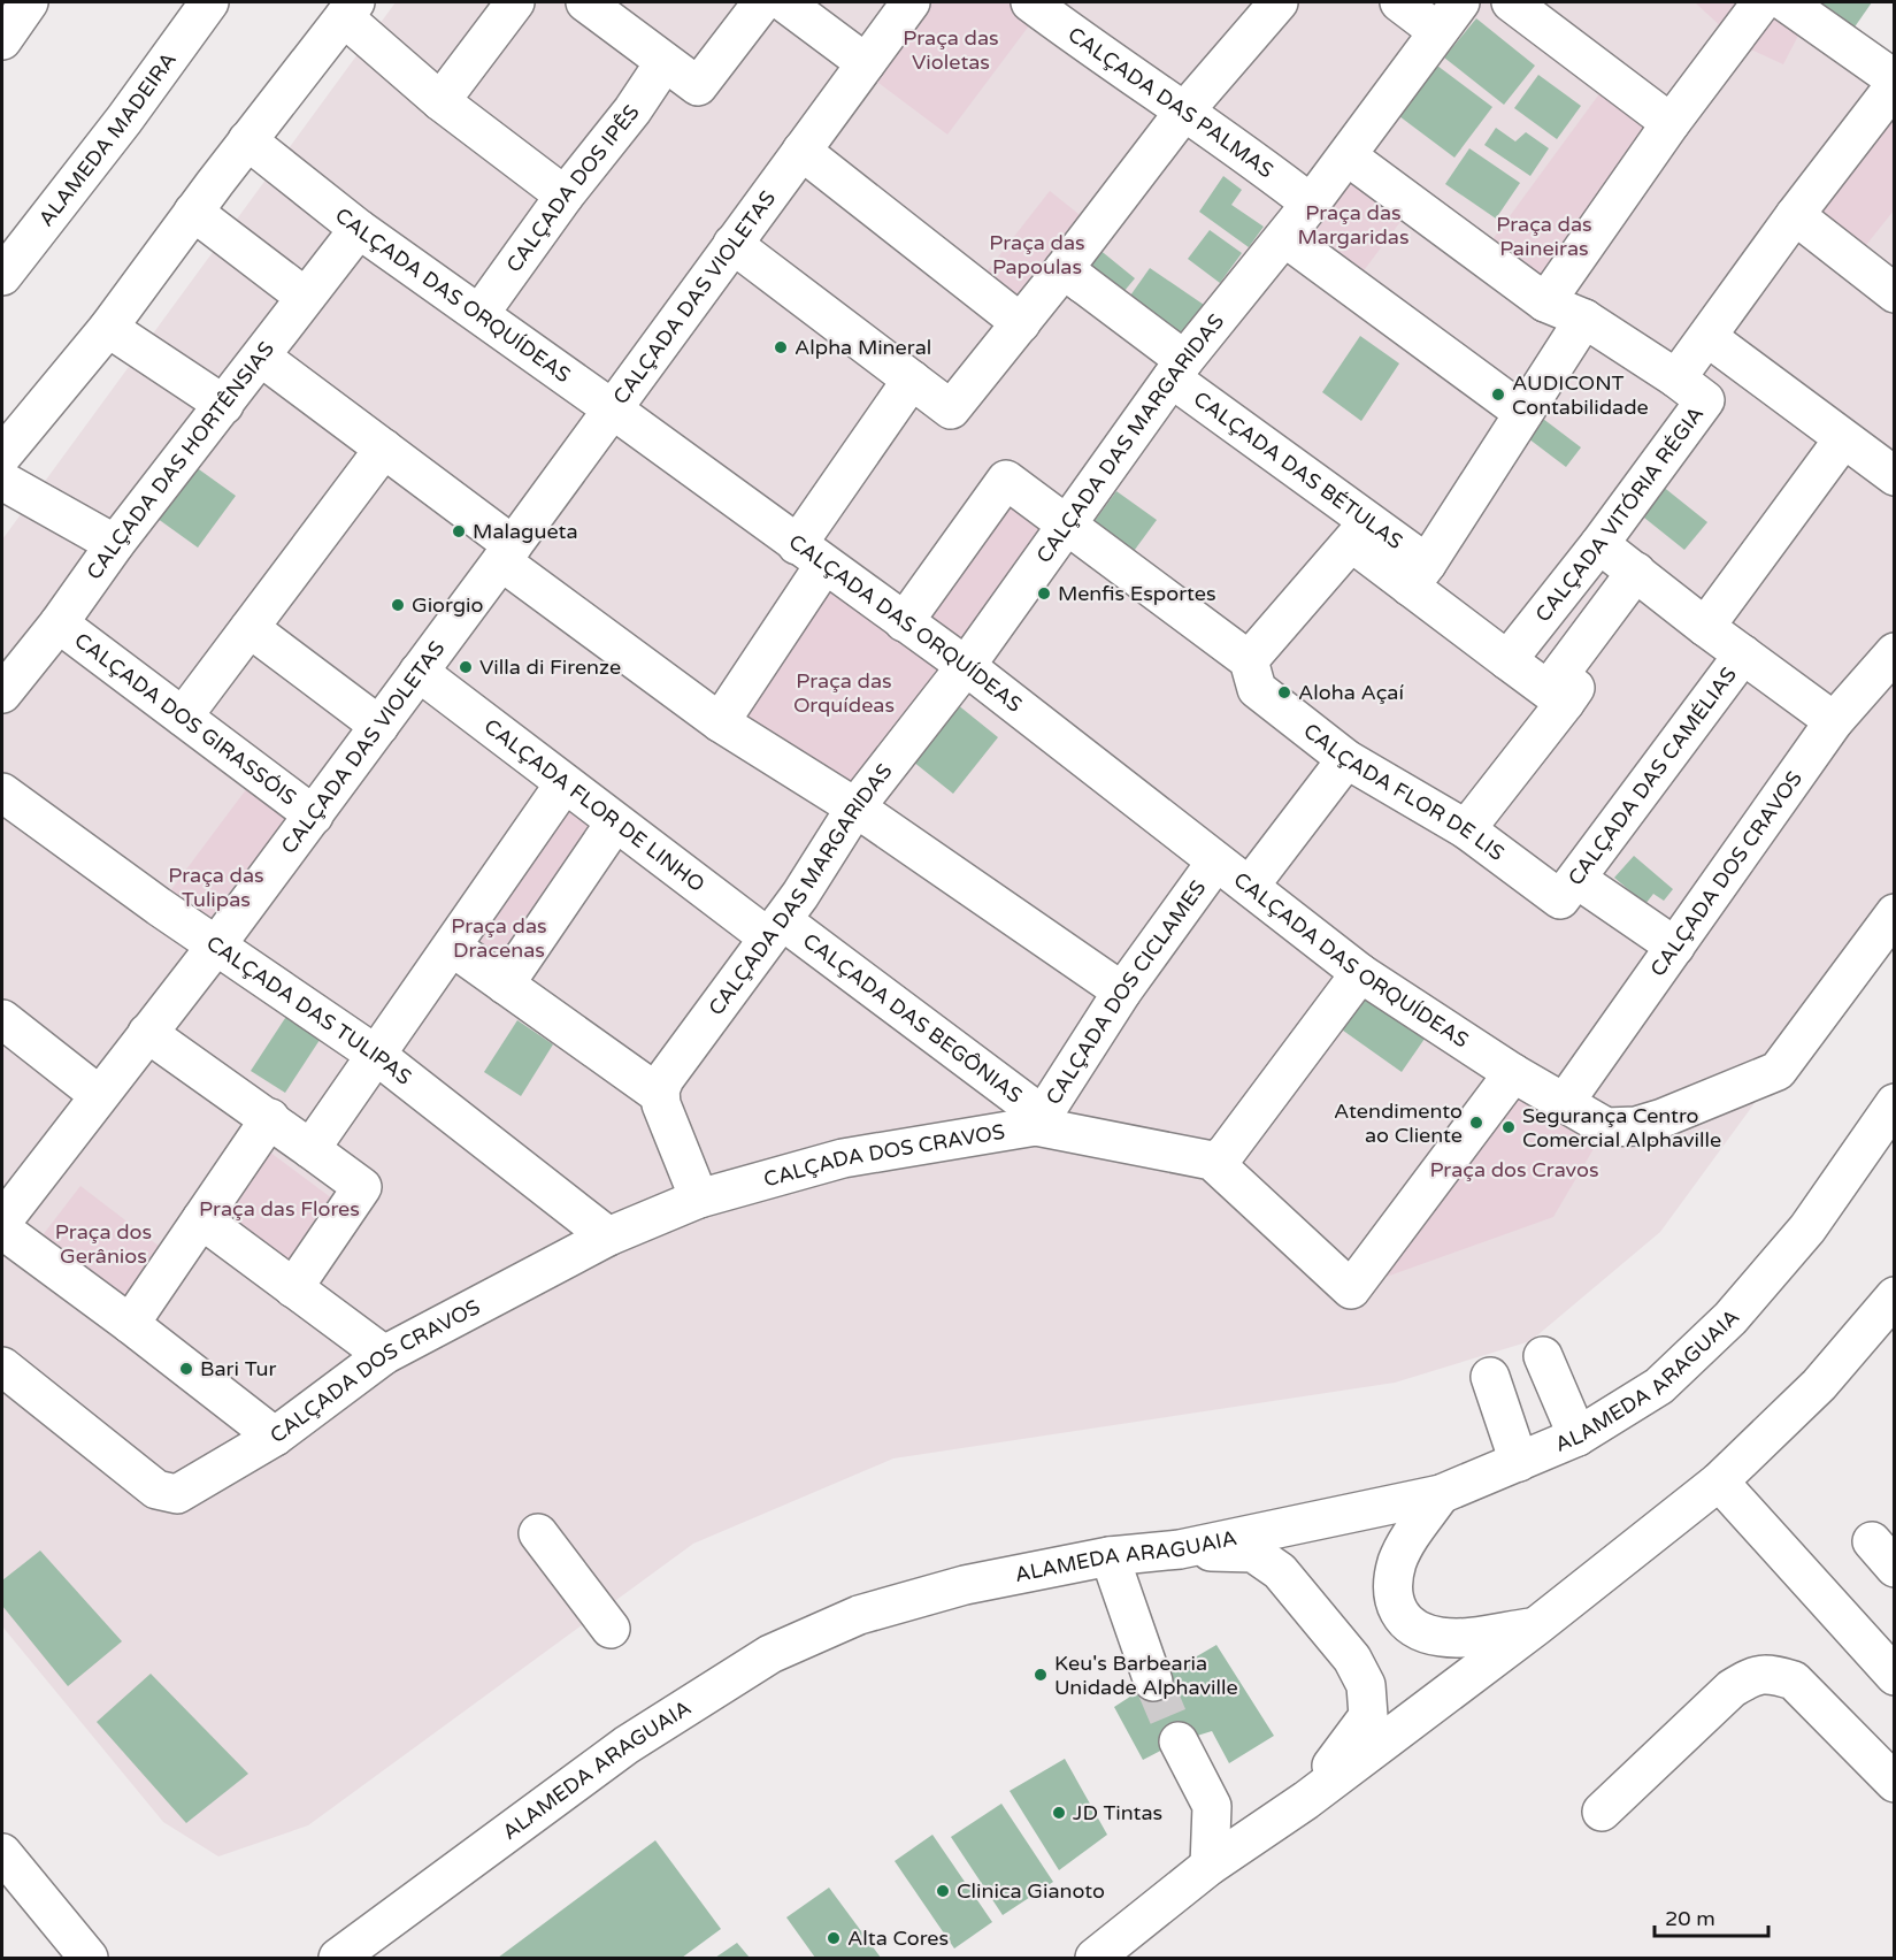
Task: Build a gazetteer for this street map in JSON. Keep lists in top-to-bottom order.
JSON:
{
  "streets": {
    "street": [
      "CALÇADA DAS PALMAS",
      "ALAMEDA MADEIRA",
      "CALÇADA DOS IPÊS",
      "CALÇADA DAS ORQUÍDEAS",
      "CALÇADA DAS VIOLETAS",
      "CALÇADA DAS MARGARIDAS",
      "CALÇADA DAS HORTÊNSIAS",
      "CALÇADA DAS BÉTULAS",
      "CALÇADA VITÓRIA RÉGIA",
      "CALÇADA DOS GIRASSÓIS",
      "CALÇADA DAS CAMÉLIAS",
      "CALÇADA FLOR DE LIS",
      "CALÇADA FLOR DE LINHO",
      "CALÇADA DOS CRAVOS",
      "CALÇADA DOS CICLAMES",
      "CALÇADA DAS TULIPAS",
      "CALÇADA DAS BEGÔNIAS",
      "ALAMEDA ARAGUAIA"
    ]
  },
  "crossings": [
    ["CALÇADA DAS PALMAS", "CALÇADA DAS MARGARIDAS"],
    ["CALÇADA DOS IPÊS", "CALÇADA DAS ORQUÍDEAS"],
    ["CALÇADA DAS ORQUÍDEAS", "CALÇADA DAS VIOLETAS"],
    ["CALÇADA DAS ORQUÍDEAS", "CALÇADA DAS MARGARIDAS"],
    ["CALÇADA DAS ORQUÍDEAS", "CALÇADA DAS HORTÊNSIAS"],
    ["CALÇADA DAS ORQUÍDEAS", "CALÇADA DOS CRAVOS"],
    ["CALÇADA DAS ORQUÍDEAS", "CALÇADA DOS CICLAMES"],
    ["CALÇADA DAS VIOLETAS", "CALÇADA DOS GIRASSÓIS"],
    ["CALÇADA DAS VIOLETAS", "CALÇADA FLOR DE LINHO"],
    ["CALÇADA DAS VIOLETAS", "CALÇADA DAS TULIPAS"],
    ["CALÇADA DAS MARGARIDAS", "CALÇADA DAS BÉTULAS"],
    ["CALÇADA DAS MARGARIDAS", "CALÇADA FLOR DE LINHO"],
    ["CALÇADA DAS MARGARIDAS", "CALÇADA DAS BEGÔNIAS"],
    ["CALÇADA DAS HORTÊNSIAS", "CALÇADA DOS GIRASSÓIS"],
    ["CALÇADA DAS BÉTULAS", "CALÇADA VITÓRIA RÉGIA"],
    ["CALÇADA DAS CAMÉLIAS", "CALÇADA FLOR DE LIS"],
    ["CALÇADA FLOR DE LIS", "CALÇADA DOS CRAVOS"],
    ["CALÇADA FLOR DE LINHO", "CALÇADA DAS BEGÔNIAS"],
    ["CALÇADA DOS CRAVOS", "CALÇADA DOS CICLAMES"],
    ["CALÇADA DOS CRAVOS", "CALÇADA DAS TULIPAS"],
    ["CALÇADA DOS CRAVOS", "CALÇADA DAS BEGÔNIAS"],
    ["CALÇADA DOS CICLAMES", "CALÇADA DAS BEGÔNIAS"]
  ],
  "parks": [
    "Praça das Violetas",
    "Praça das Margaridas",
    "Praça das Paineiras",
    "Praça das Papoulas",
    "Praça das Orquídeas",
    "Praça das Tulipas",
    "Praça das Dracenas",
    "Praça dos Cravos",
    "Praça das Flores",
    "Praça dos Gerânios"
  ],
  "places": [
    "Alpha Mineral",
    "AUDICONT Contabilidade",
    "Malagueta",
    "Menfis Esportes",
    "Giorgio",
    "Villa di Firenze",
    "Aloha Açaí",
    "Atendimento ao Cliente",
    "Segurança Centro Comercial Alphaville",
    "Bari Tur",
    "Keu's Barbearia Unidade Alphaville",
    "JD Tintas",
    "Clinica Gianoto",
    "Alta Cores"
  ],
  "scale_bar": "20 m"
}
